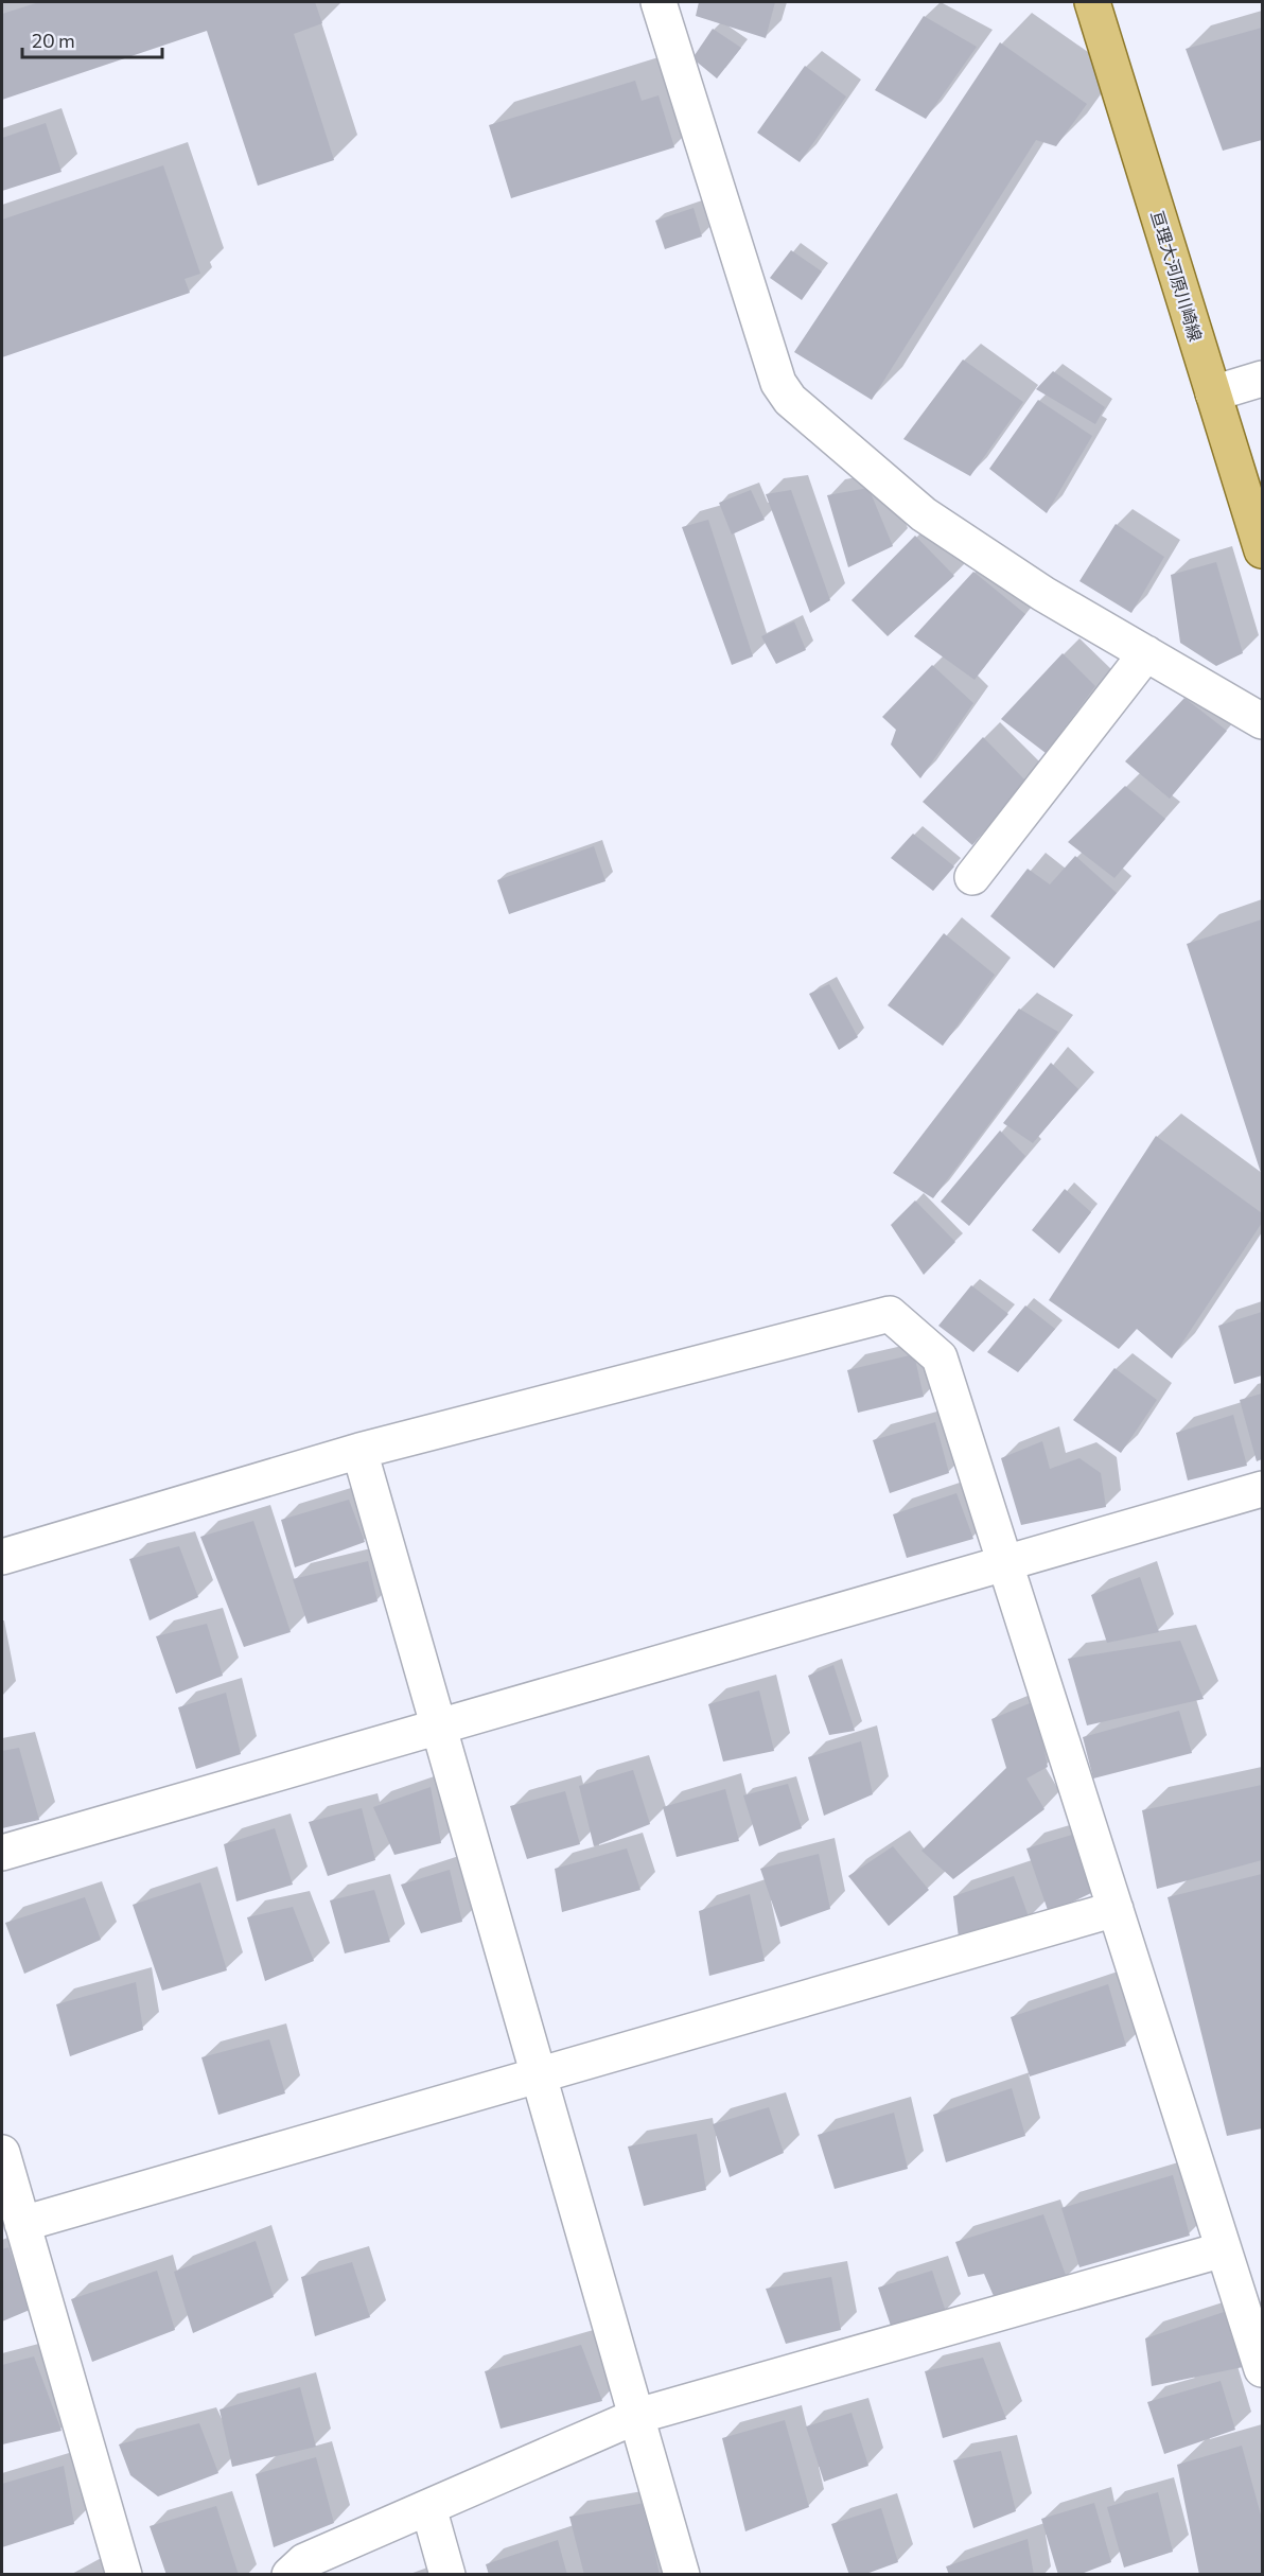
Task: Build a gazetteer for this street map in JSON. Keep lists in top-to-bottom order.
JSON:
{
  "streets": {
    "main road": ["亘理大河原川崎線"]
  },
  "scale_bar": "20 m"
}
